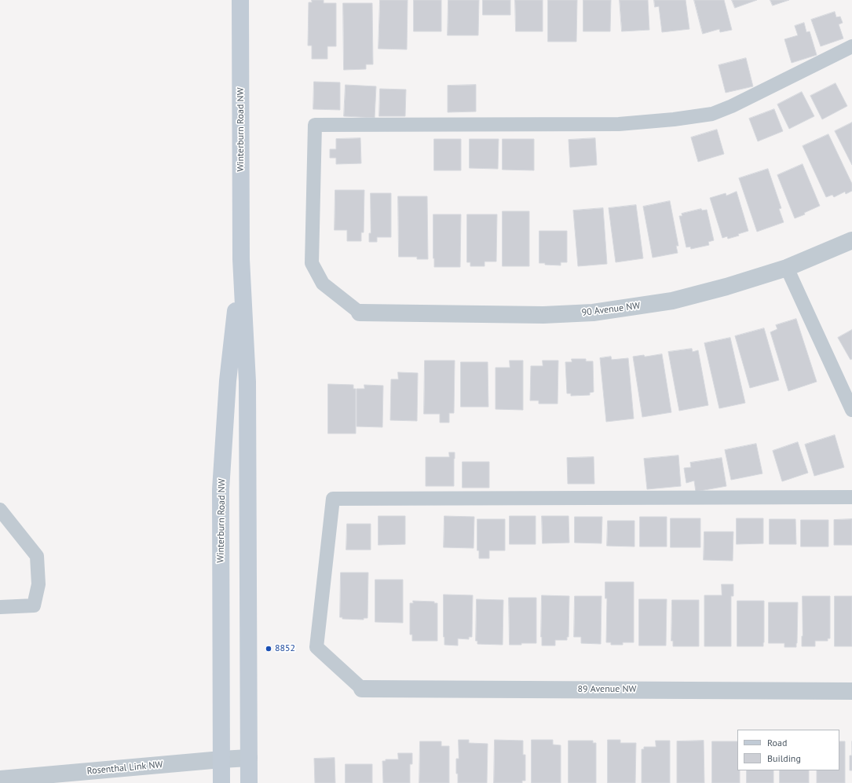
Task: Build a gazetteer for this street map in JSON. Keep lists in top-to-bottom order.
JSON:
{
  "streets": {
    "main road": ["Winterburn Road NW"],
    "street": ["90 Avenue NW", "89 Avenue NW", "Rosenthal Link NW"]
  },
  "crossings": [
    ["Winterburn Road NW", "Rosenthal Link NW"]
  ],
  "places": ["8852"],
  "legend": ["Road", "Building"]
}
